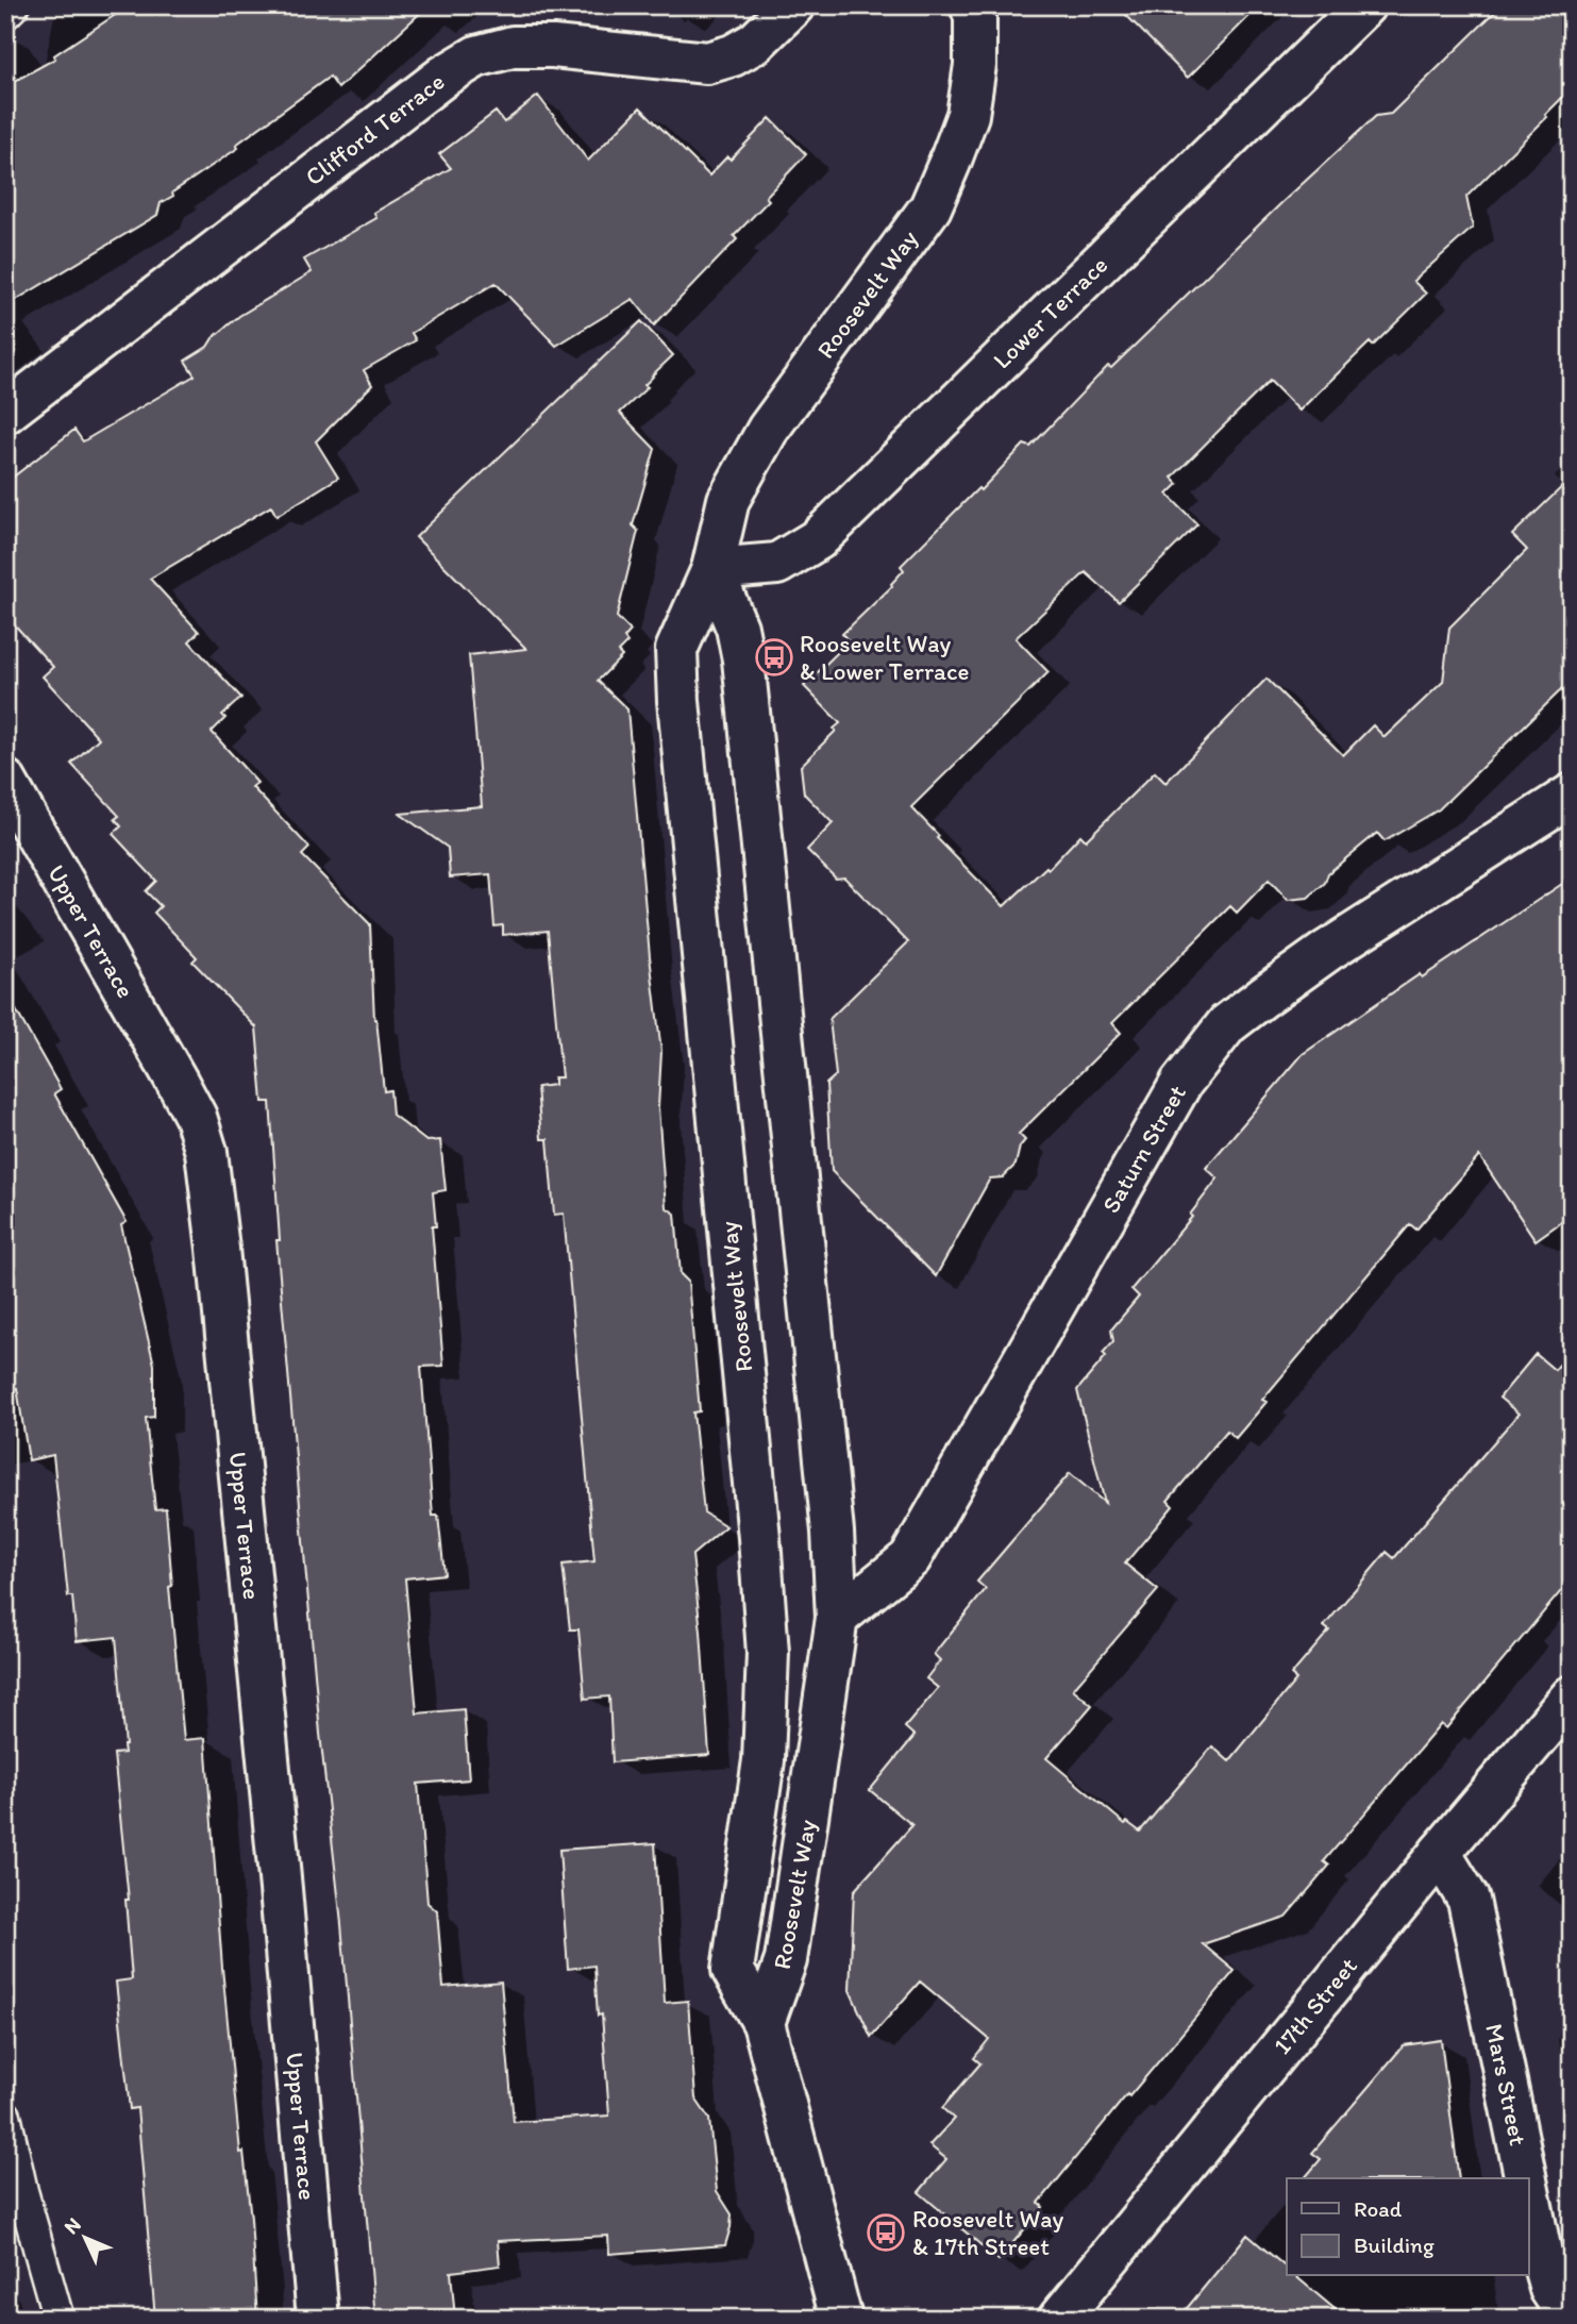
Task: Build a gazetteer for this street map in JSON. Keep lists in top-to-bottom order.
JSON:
{
  "streets": {
    "street": [
      "Clifford Terrace",
      "Roosevelt Way",
      "Lower Terrace",
      "Upper Terrace",
      "Saturn Street",
      "17th Street",
      "Mars Street"
    ]
  },
  "crossings": [
    ["Roosevelt Way", "Lower Terrace"],
    ["Roosevelt Way", "Saturn Street"],
    ["17th Street", "Mars Street"]
  ],
  "places": {
    "bus stop": ["Roosevelt Way & Lower Terrace", "Roosevelt Way & 17th Street"]
  },
  "legend": ["Road", "Building"],
  "north": "top left"
}
